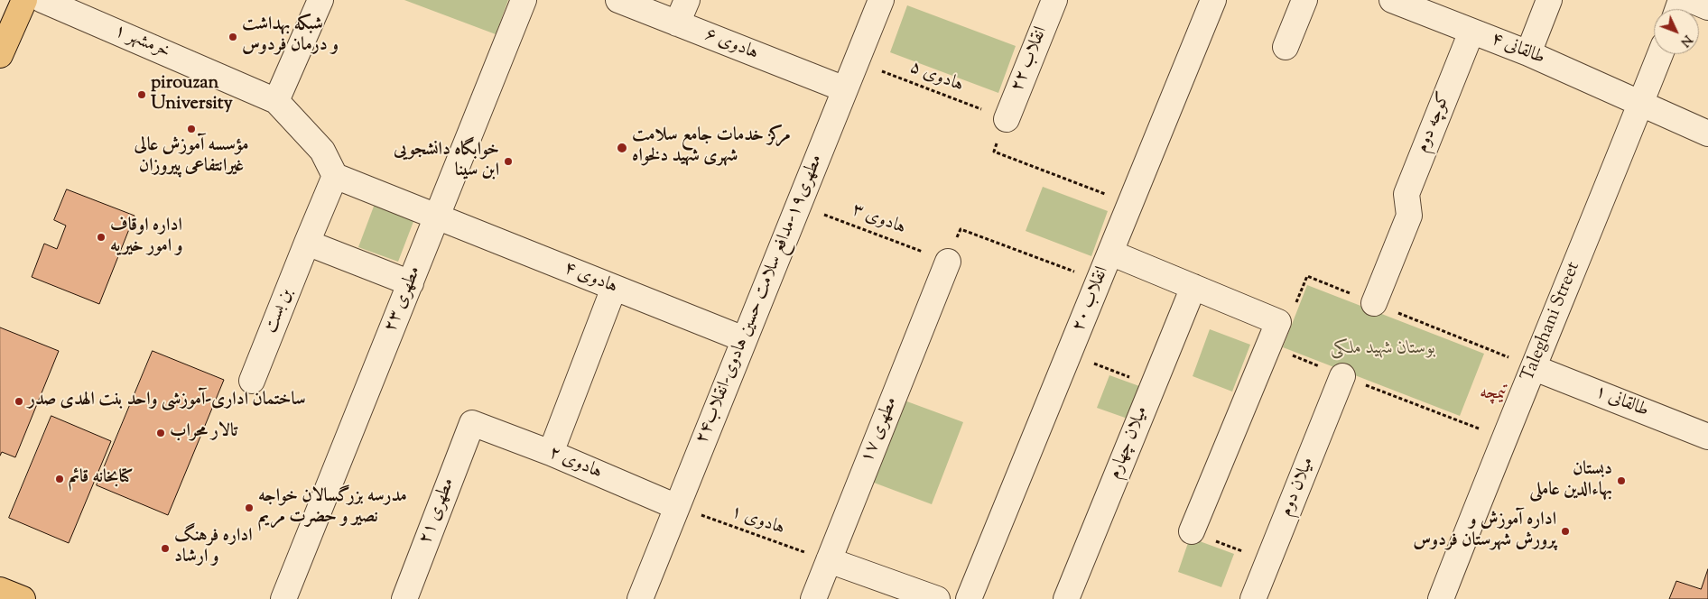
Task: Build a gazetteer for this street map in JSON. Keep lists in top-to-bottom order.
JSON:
{
  "streets": {
    "street": [
      "خرمشهر ۱",
      "هادوی ۶",
      "طالقانی ۴",
      "انقلاب ۲۲",
      "کوچه دوم",
      "هادوی ۴",
      "مطهری ۲۳",
      "مطهری۱۹-مدافع سلامت حسین هادوی-انقلاب۲۴",
      "انقلاب ۲۰",
      "بن بست",
      "Taleghani Street",
      "طالقانی ۱",
      "مطهری ۱۷",
      "میلان چهارم",
      "هادوی ۲",
      "میلان دوم",
      "مطهری ۲۱"
    ],
    "path": ["هادوی ۵", "هادوی ۳", "هادوی ۱"]
  },
  "crossings": [
    ["خرمشهر ۱", "هادوی ۴"],
    ["خرمشهر ۱", "بن بست"],
    ["هادوی ۶", "مطهری۱۹-مدافع سلامت حسین هادوی-انقلاب۲۴"],
    ["طالقانی ۴", "کوچه دوم"],
    ["طالقانی ۴", "Taleghani Street"],
    ["انقلاب ۲۲", "هادوی ۵"],
    ["هادوی ۵", "مطهری۱۹-مدافع سلامت حسین هادوی-انقلاب۲۴"],
    ["هادوی ۳", "مطهری۱۹-مدافع سلامت حسین هادوی-انقلاب۲۴"],
    ["هادوی ۳", "مطهری ۱۷"],
    ["هادوی ۴", "مطهری ۲۳"],
    ["هادوی ۴", "مطهری۱۹-مدافع سلامت حسین هادوی-انقلاب۲۴"],
    ["هادوی ۴", "بن بست"],
    ["مطهری۱۹-مدافع سلامت حسین هادوی-انقلاب۲۴", "هادوی ۲"],
    ["مطهری۱۹-مدافع سلامت حسین هادوی-انقلاب۲۴", "هادوی ۱"],
    ["Taleghani Street", "طالقانی ۱"],
    ["مطهری ۱۷", "هادوی ۱"],
    ["هادوی ۲", "مطهری ۲۱"],
    ["هادوی ۲", "هادوی ۱"]
  ],
  "districts": ["تیمچه"],
  "parks": ["بوستان شهید ملکی"],
  "places": [
    "شبکه بهداشت و درمان فردوس",
    "pirouzan University",
    "مؤسسه آموزش عالی غیرانتفاعی پیروزان",
    "مرکز خدمات جامع سلامت شهری شهید دلخواه",
    "خوابگاه دانشجویی ابن سینا",
    "اداره اوقاف و امور خیریه",
    "ساختمان اداری-آموزشی واحد بنت الهدی صدر",
    "تالار محراب",
    "کتابخانه قائم",
    "دبستان بهاءالدین عاملی",
    "مدرسه بزرگسالان خواجه نصیر و حضرت مریم",
    "اداره آموزش و پرورش شهرستان فردوس",
    "اداره فرهنگ و ارشاد"
  ],
  "north": "bottom right"
}
